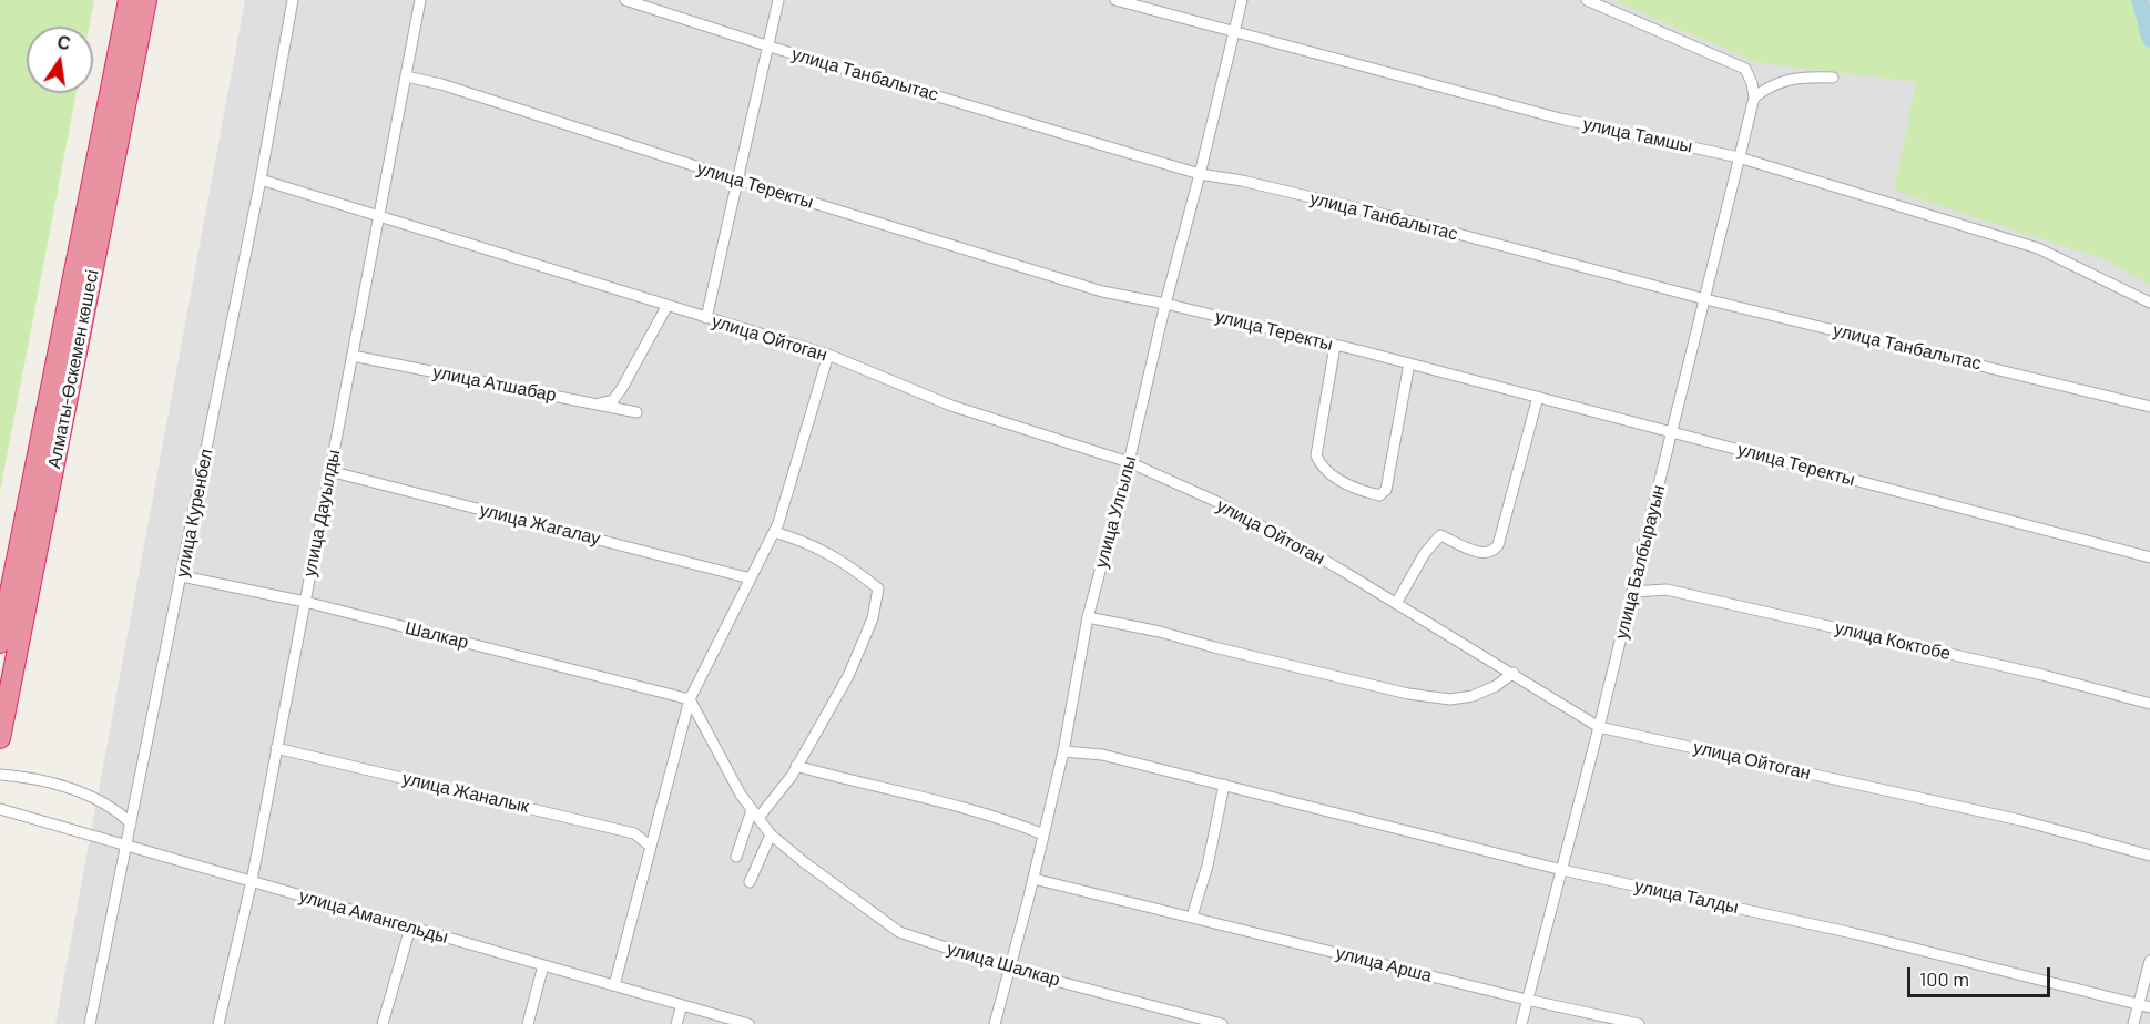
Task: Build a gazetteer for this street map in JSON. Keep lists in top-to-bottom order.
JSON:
{
  "streets": {
    "highway": ["Алматы-Өскемен көшесі"],
    "street": [
      "улица Танбалытас",
      "улица Тамшы",
      "улица Теректы",
      "улица Ойтоган",
      "улица Атшабар",
      "улица Улгылы",
      "улица Куренбел",
      "улица Дауылды",
      "улица Жагалау",
      "улица Балбырауын",
      "Шалкар",
      "улица Коктобе",
      "улица Жаналык",
      "улица Талды",
      "улица Амангельды",
      "улица Шалкар",
      "улица Арша"
    ]
  },
  "crossings": [
    ["улица Танбалытас", "улица Улгылы"],
    ["улица Танбалытас", "улица Балбырауын"],
    ["улица Тамшы", "улица Улгылы"],
    ["улица Тамшы", "улица Балбырауын"],
    ["улица Теректы", "улица Улгылы"],
    ["улица Теректы", "улица Дауылды"],
    ["улица Теректы", "улица Балбырауын"],
    ["улица Ойтоган", "улица Улгылы"],
    ["улица Ойтоган", "улица Куренбел"],
    ["улица Ойтоган", "улица Дауылды"],
    ["улица Ойтоган", "улица Балбырауын"],
    ["улица Атшабар", "улица Дауылды"],
    ["улица Улгылы", "улица Талды"],
    ["улица Улгылы", "улица Шалкар"],
    ["улица Улгылы", "улица Арша"],
    ["улица Куренбел", "Шалкар"],
    ["улица Куренбел", "улица Амангельды"],
    ["улица Дауылды", "улица Жагалау"],
    ["улица Дауылды", "Шалкар"],
    ["улица Дауылды", "улица Жаналык"],
    ["улица Дауылды", "улица Амангельды"],
    ["улица Балбырауын", "улица Коктобе"],
    ["улица Балбырауын", "улица Талды"],
    ["улица Балбырауын", "улица Арша"],
    ["Шалкар", "улица Шалкар"]
  ],
  "scale_bar": "100 m",
  "north": "top"
}
